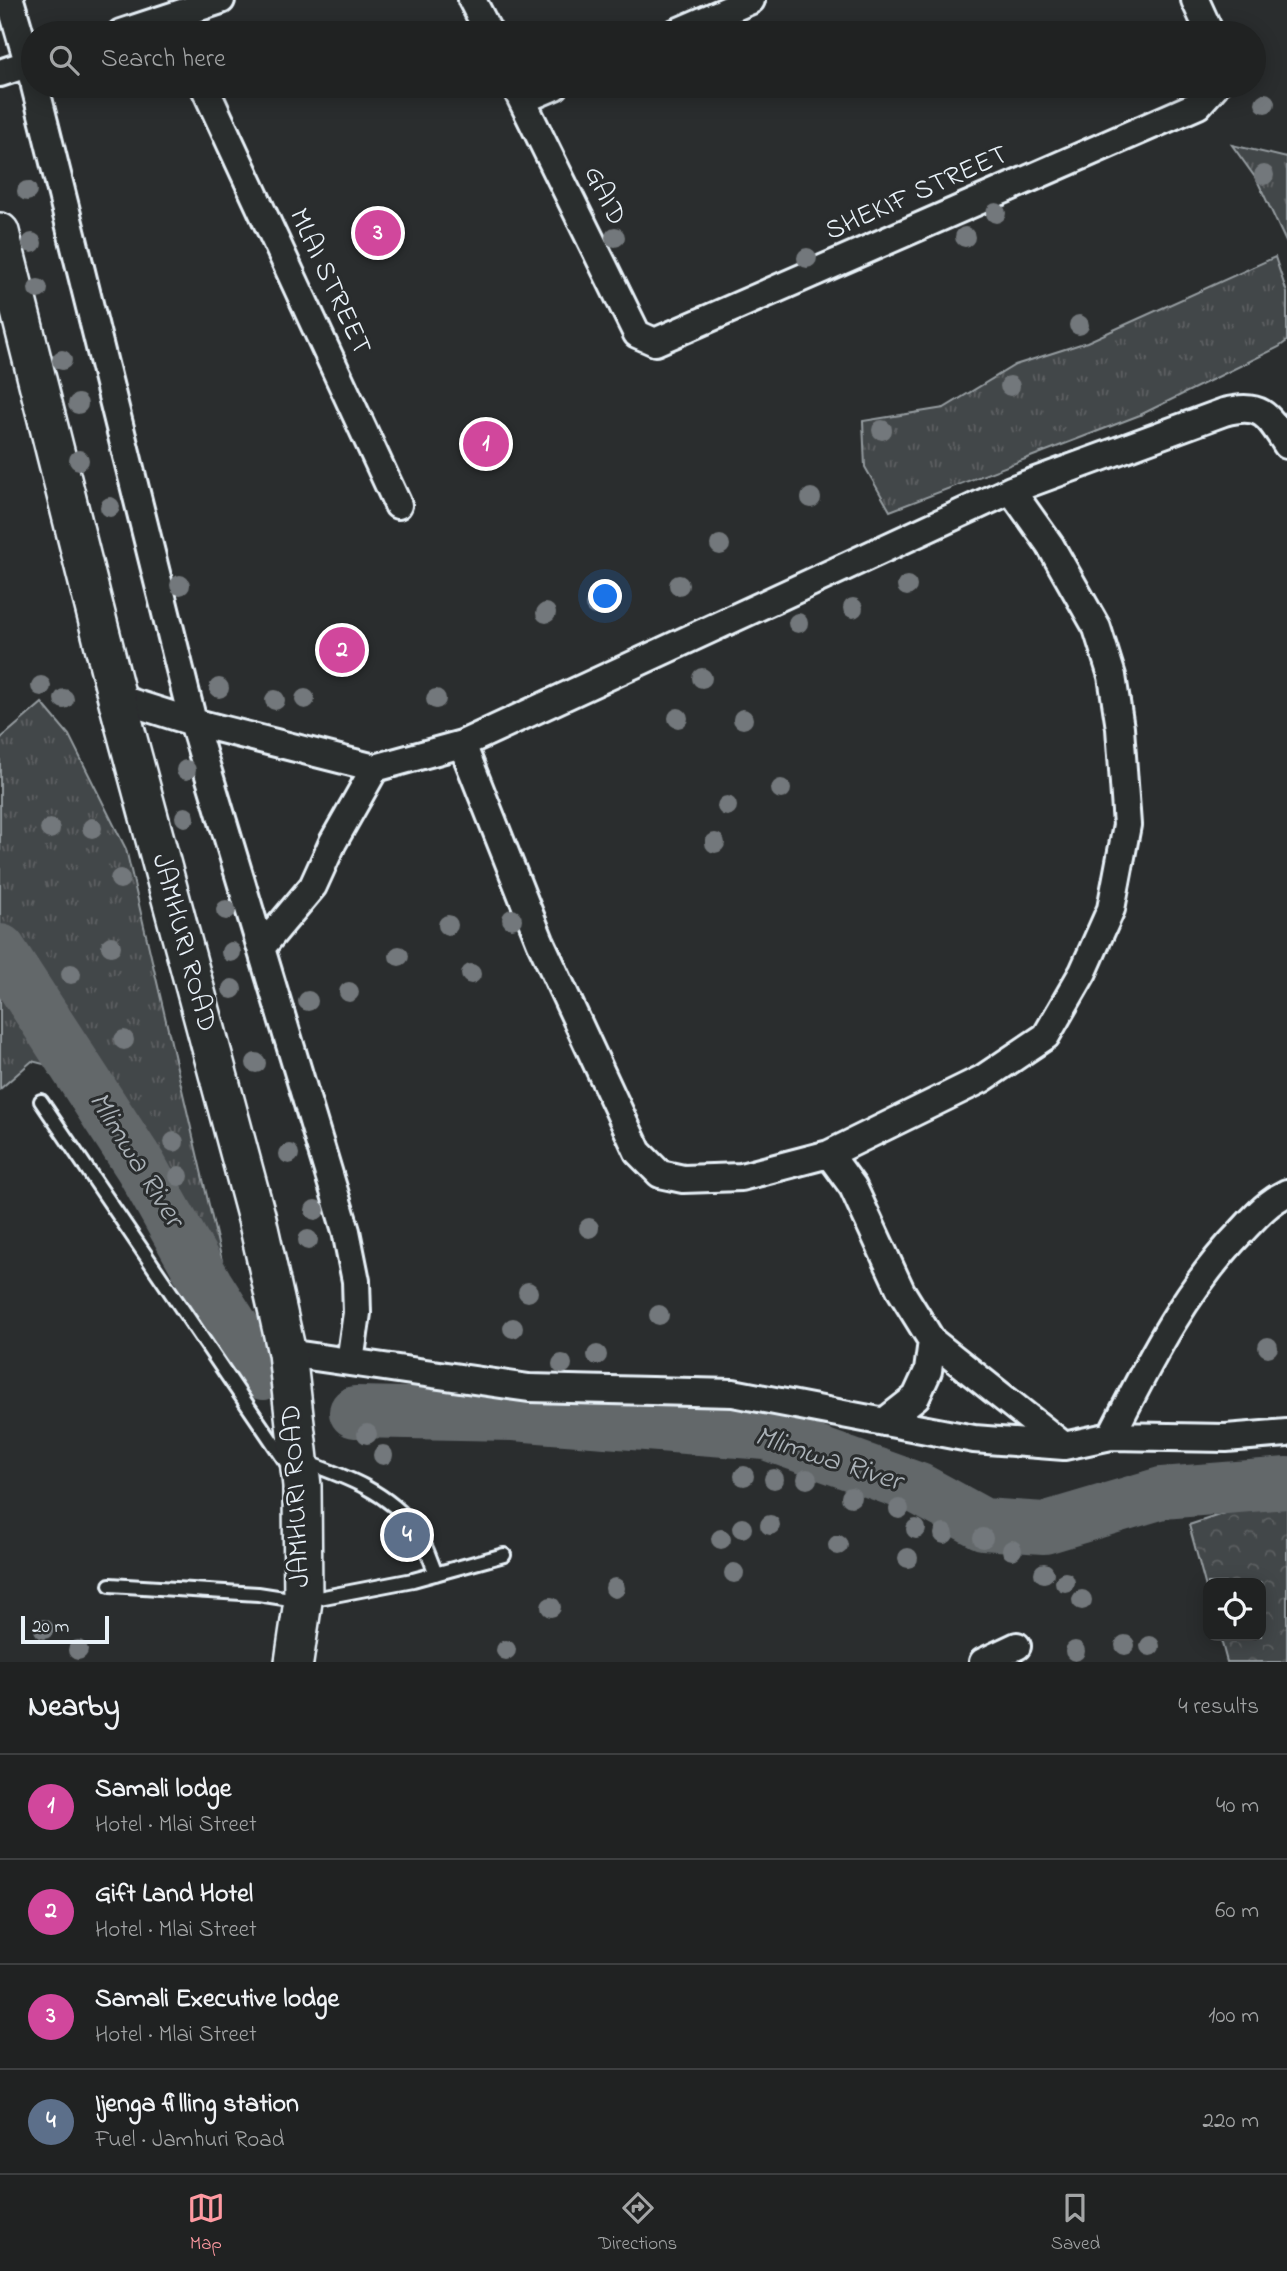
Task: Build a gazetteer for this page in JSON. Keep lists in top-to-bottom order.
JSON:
{
  "streets": {
    "main road": ["JAMHURI ROAD"],
    "street": ["SHEKIF STREET", "GAID", "MLAI STREET"]
  },
  "crossings": [
    ["SHEKIF STREET", "GAID"]
  ],
  "water": ["Mlimwa River"],
  "scale_bar": "20 m",
  "page": {
    "search": "Search here",
    "pins": [
      "3",
      "1",
      "2",
      "4"
    ],
    "scale": "20 m",
    "heading": ["Nearby", "4 results"],
    "list": [
      {
        "mark": "1",
        "name": "Samali lodge",
        "note": "Hotel · Mlai Street",
        "value": "40 m"
      },
      {
        "mark": "2",
        "name": "Gift Land Hotel",
        "note": "Hotel · Mlai Street",
        "value": "60 m"
      },
      {
        "mark": "3",
        "name": "Samali Executive lodge",
        "note": "Hotel · Mlai Street",
        "value": "100 m"
      },
      {
        "mark": "4",
        "name": "Ijenga filling station",
        "note": "Fuel · Jamhuri Road",
        "value": "220 m"
      }
    ],
    "nav": ["Map", "Directions", "Saved"]
  }
}
